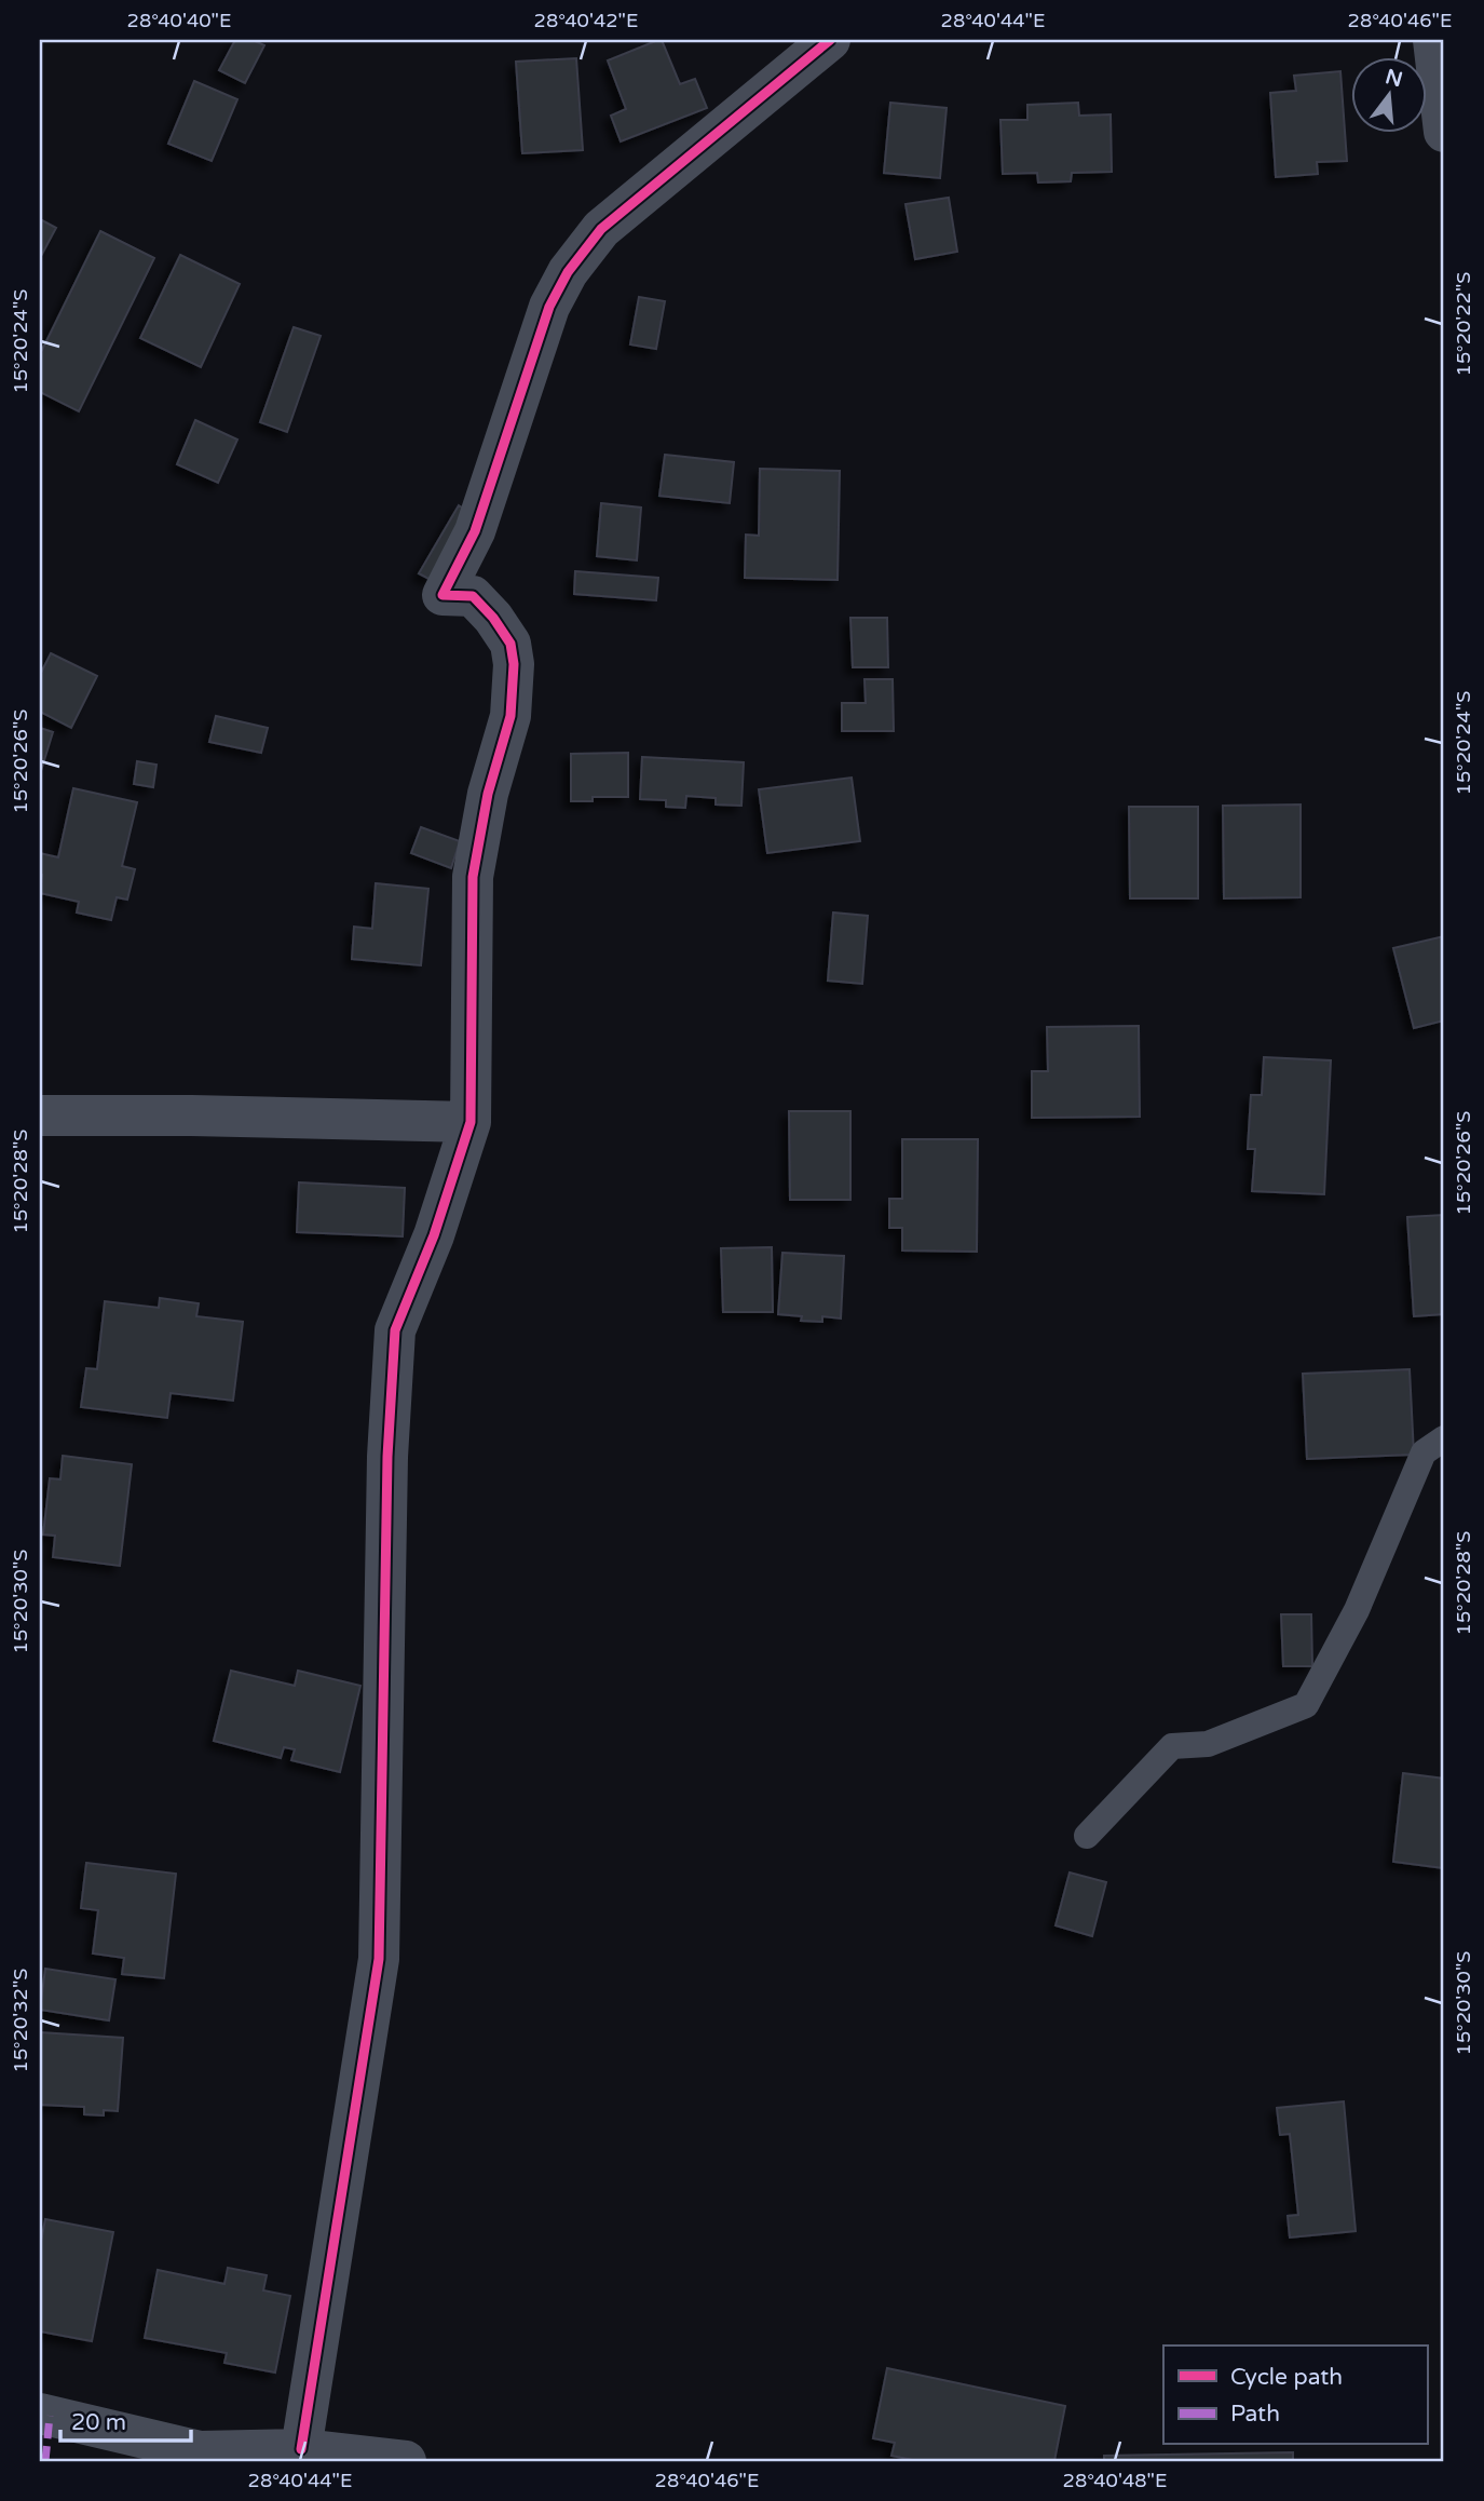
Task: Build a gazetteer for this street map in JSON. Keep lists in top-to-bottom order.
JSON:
{
  "legend": ["Cycle path", "Path"],
  "scale_bar": "20 m",
  "north": "top",
  "coordinates": [
    "28°40'40\"E",
    "28°40'42\"E",
    "28°40'44\"E",
    "28°40'46\"E",
    "15°20'22\"S",
    "15°20'24\"S",
    "15°20'26\"S",
    "15°20'28\"S",
    "15°20'30\"S",
    "15°20'32\"S",
    "28°40'48\"E"
  ]
}
